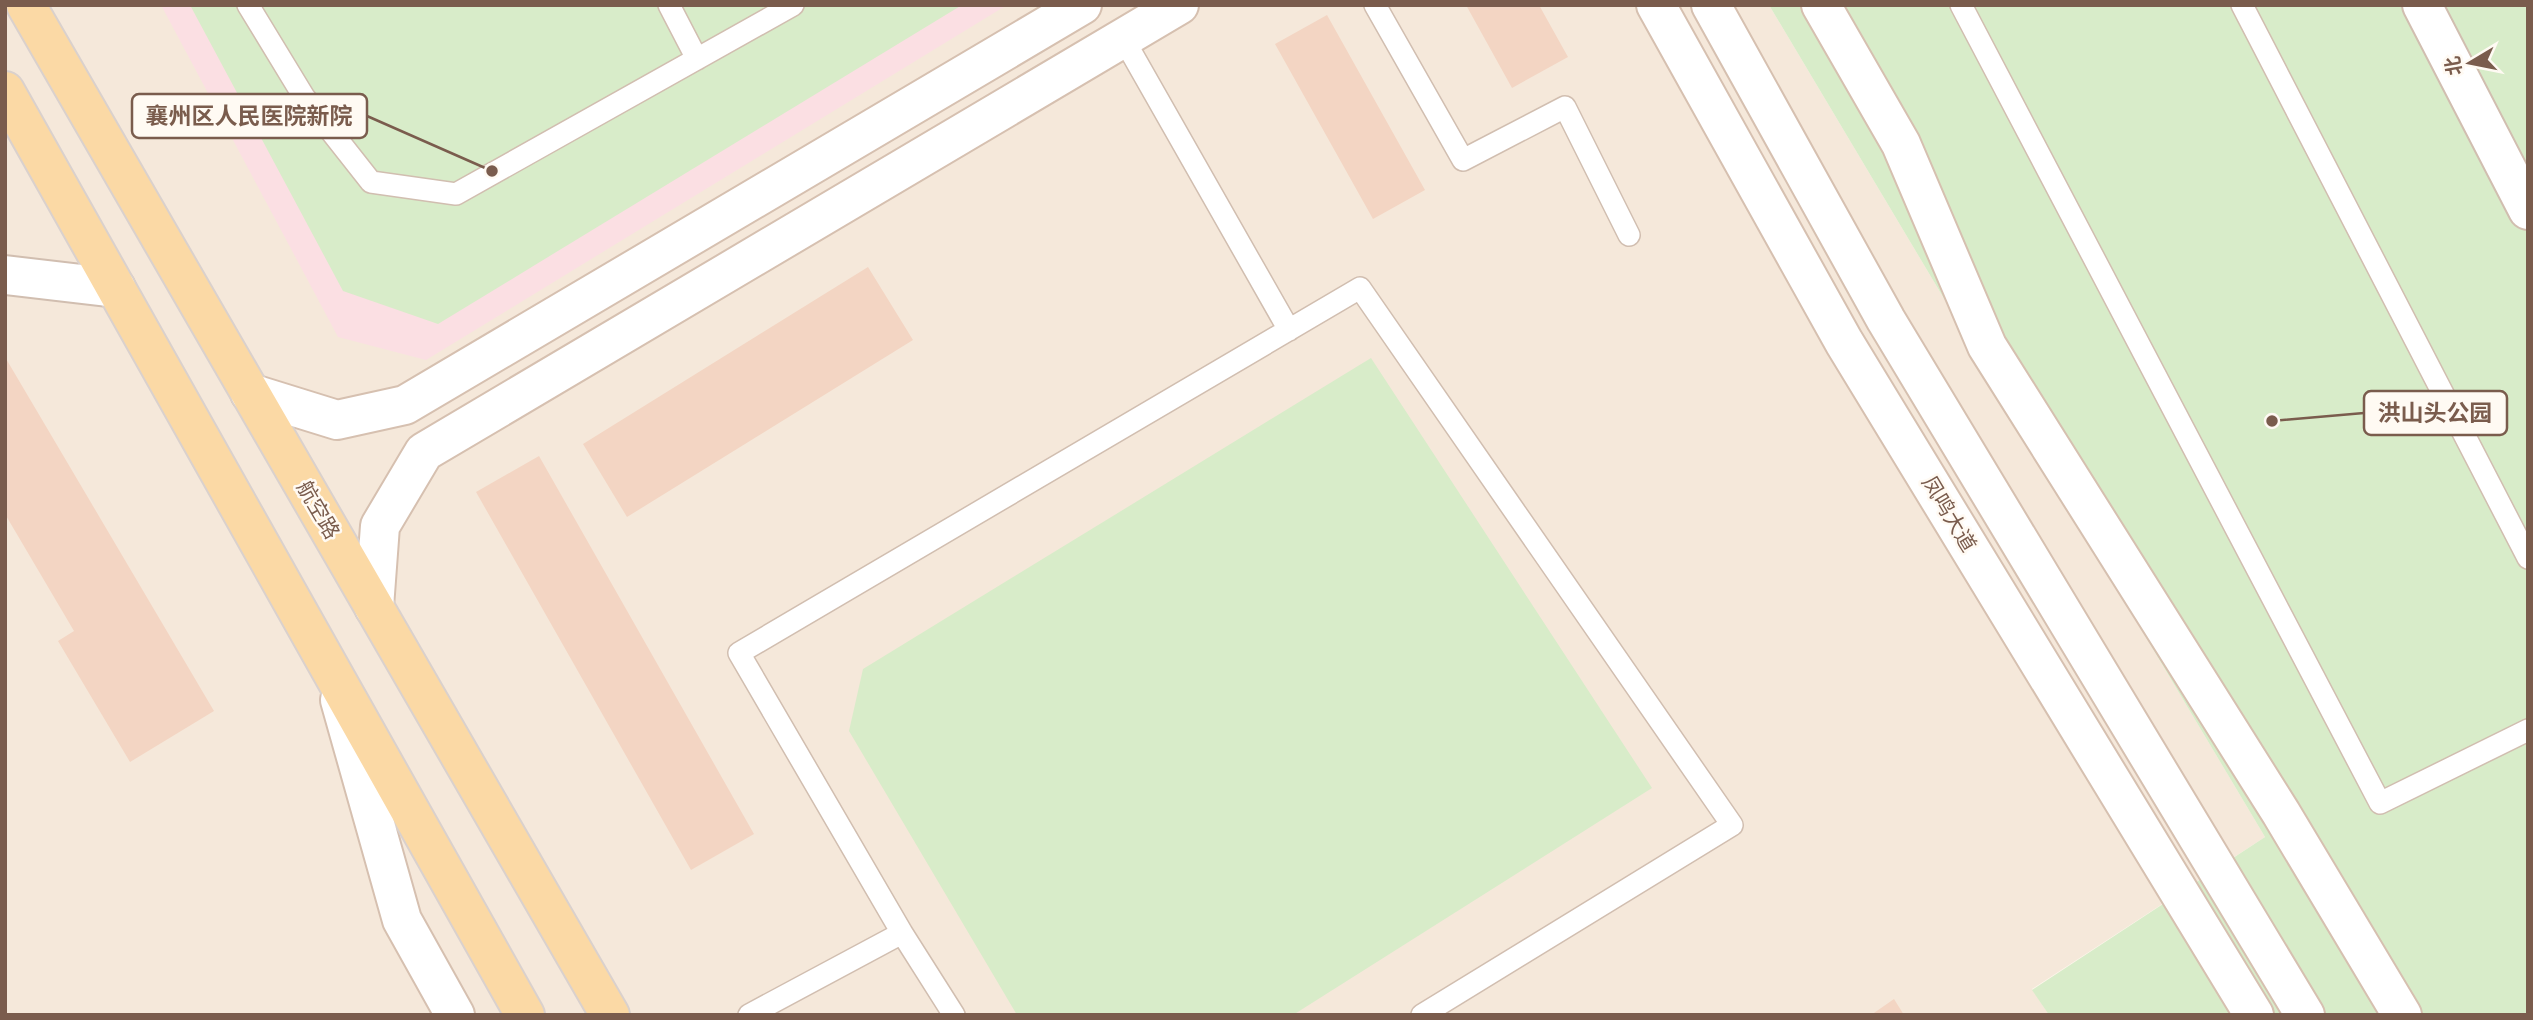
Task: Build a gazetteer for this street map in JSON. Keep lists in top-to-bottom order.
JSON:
{
  "streets": {
    "main road": ["航空路"],
    "street": ["凤鸣大道"]
  },
  "places": ["襄州区人民医院新院", "洪山头公园"],
  "north": "left"
}
